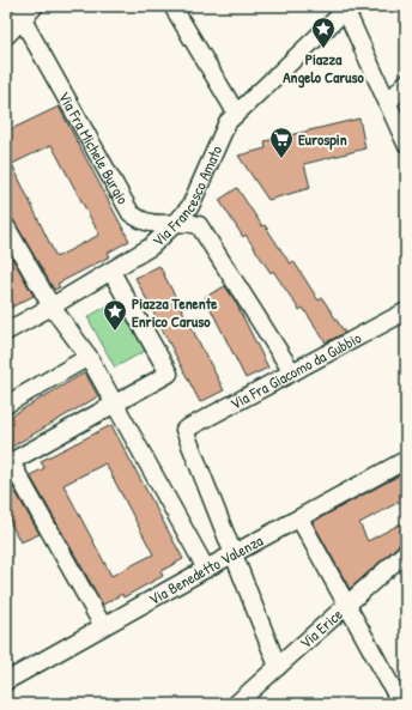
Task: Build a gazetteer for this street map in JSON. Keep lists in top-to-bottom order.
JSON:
{
  "streets": {
    "street": [
      "Via Fra Michele Burgio",
      "Via Francesco Amato",
      "Via Fra Giacomo da Gubbio",
      "Via Benedetto Valenza",
      "Via Erice"
    ]
  },
  "crossings": [
    ["Via Fra Michele Burgio", "Via Francesco Amato"],
    ["Via Fra Michele Burgio", "Via Fra Giacomo da Gubbio"],
    ["Via Fra Giacomo da Gubbio", "Via Benedetto Valenza"]
  ],
  "places": {
    "place": ["Piazza Angelo Caruso", "Piazza Tenente Enrico Caruso"],
    "supermarket": ["Eurospin"]
  }
}
